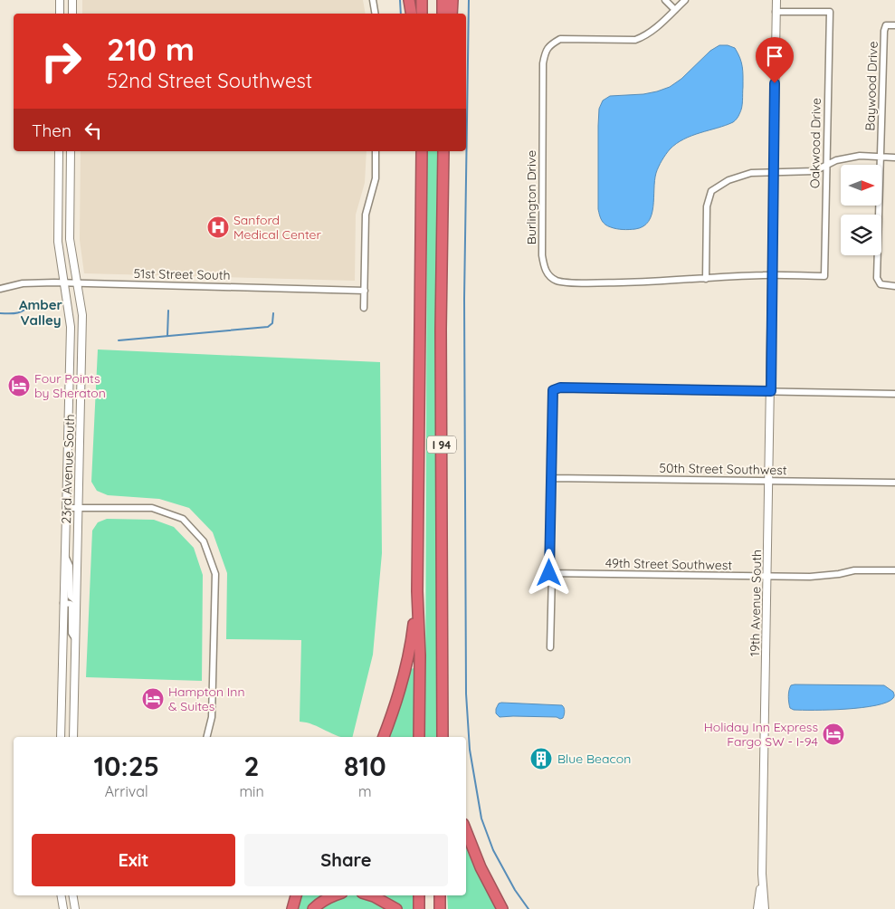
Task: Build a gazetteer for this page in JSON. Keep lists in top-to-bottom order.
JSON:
{
  "streets": {
    "highway": ["I 94"],
    "street": [
      "Baywood Drive",
      "Oakwood Drive",
      "Burlington Drive",
      "51st Street South",
      "23rd Avenue South",
      "50th Street Southwest",
      "49th Street Southwest",
      "19th Avenue South"
    ]
  },
  "crossings": [
    ["Oakwood Drive", "Burlington Drive"],
    ["Oakwood Drive", "19th Avenue South"],
    ["Burlington Drive", "19th Avenue South"],
    ["51st Street South", "23rd Avenue South"],
    ["50th Street Southwest", "19th Avenue South"],
    ["49th Street Southwest", "19th Avenue South"]
  ],
  "districts": ["Amber Valley"],
  "places": {
    "hospital": ["Sanford Medical Center"],
    "hotel": ["Four Points by Sheraton", "Hampton Inn & Suites", "Holiday Inn Express Fargo SW - I-94"],
    "building": ["Blue Beacon"]
  },
  "north": "right",
  "page": {
    "turn": ["210 m", "52nd Street Southwest"],
    "then": "Then",
    "eta": [
      "10:25",
      "Arrival",
      "2",
      "min",
      "810",
      "m"
    ],
    "buttons": ["Exit", "Share"]
  }
}
